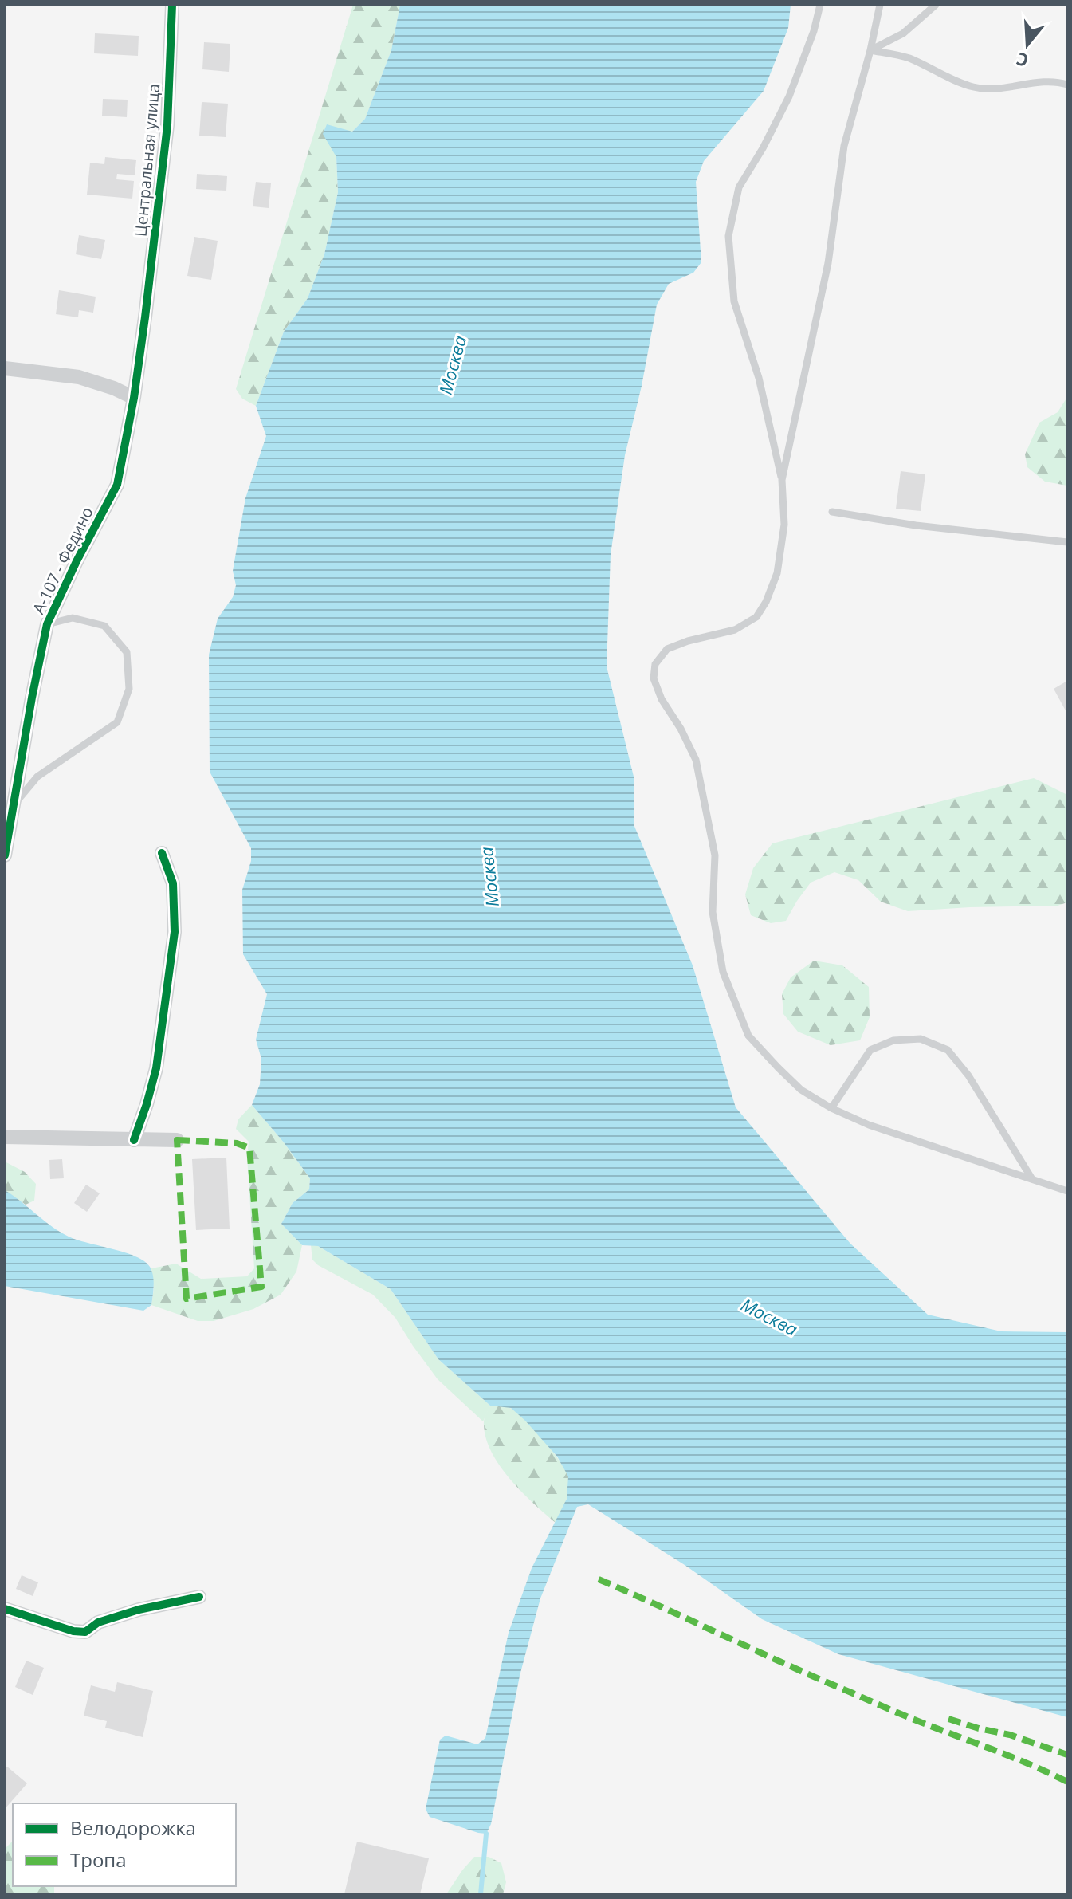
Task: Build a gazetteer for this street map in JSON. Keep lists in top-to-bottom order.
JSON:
{
  "streets": {
    "street": ["Центральная улица", "А-107 - Федино"]
  },
  "crossings": [
    ["Центральная улица", "А-107 - Федино"]
  ],
  "water": ["Москва"],
  "legend": ["Велодорожка", "Тропа"],
  "north": "bottom"
}
